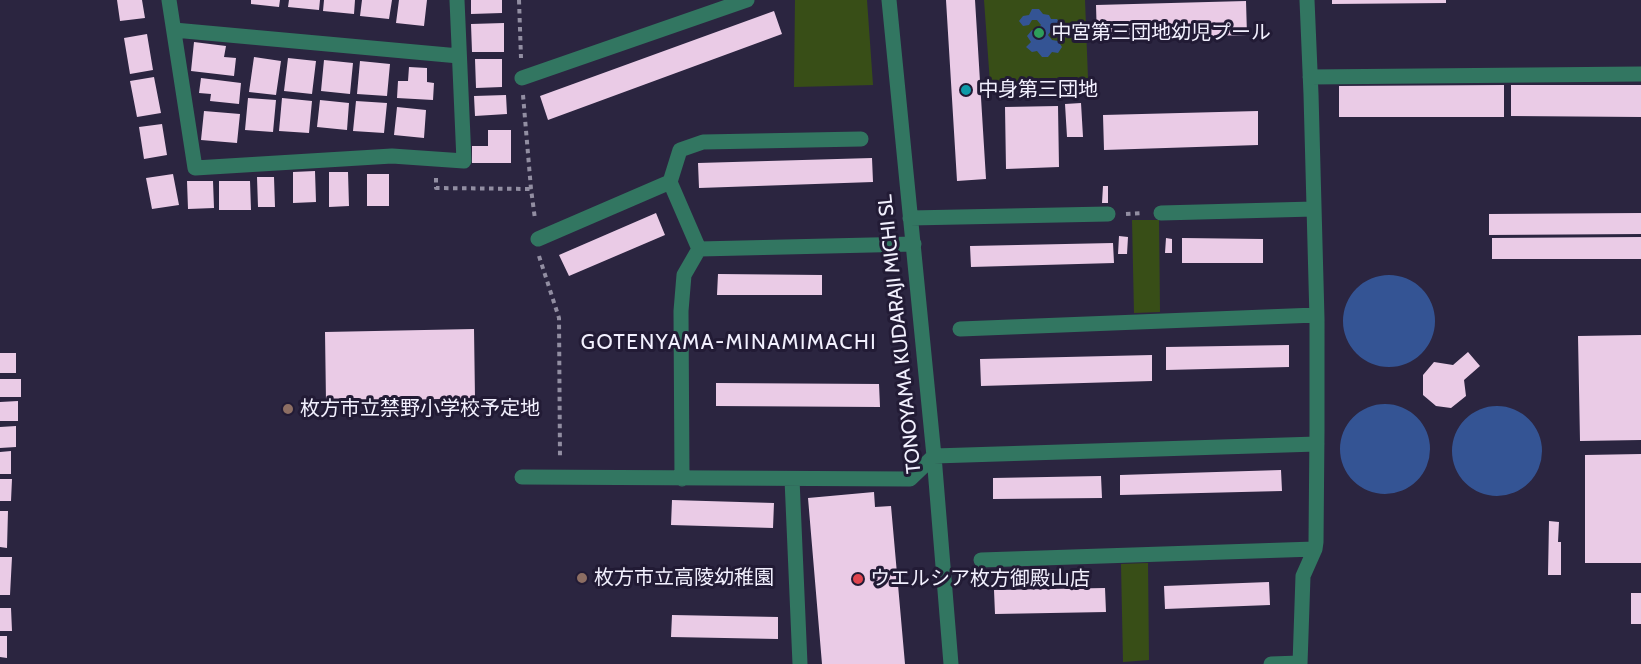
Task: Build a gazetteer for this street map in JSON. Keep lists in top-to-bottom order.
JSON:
{
  "streets": {
    "street": ["TONOYAMA KUDARAJI MICHI SL"]
  },
  "districts": ["GOTENYAMA-MINAMIMACHI"],
  "places": [
    "中宮第三団地幼児プール",
    "中身第三団地",
    "枚方市立禁野小学校予定地",
    "枚方市立高陵幼稚園",
    "ウエルシア枚方御殿山店"
  ]
}
